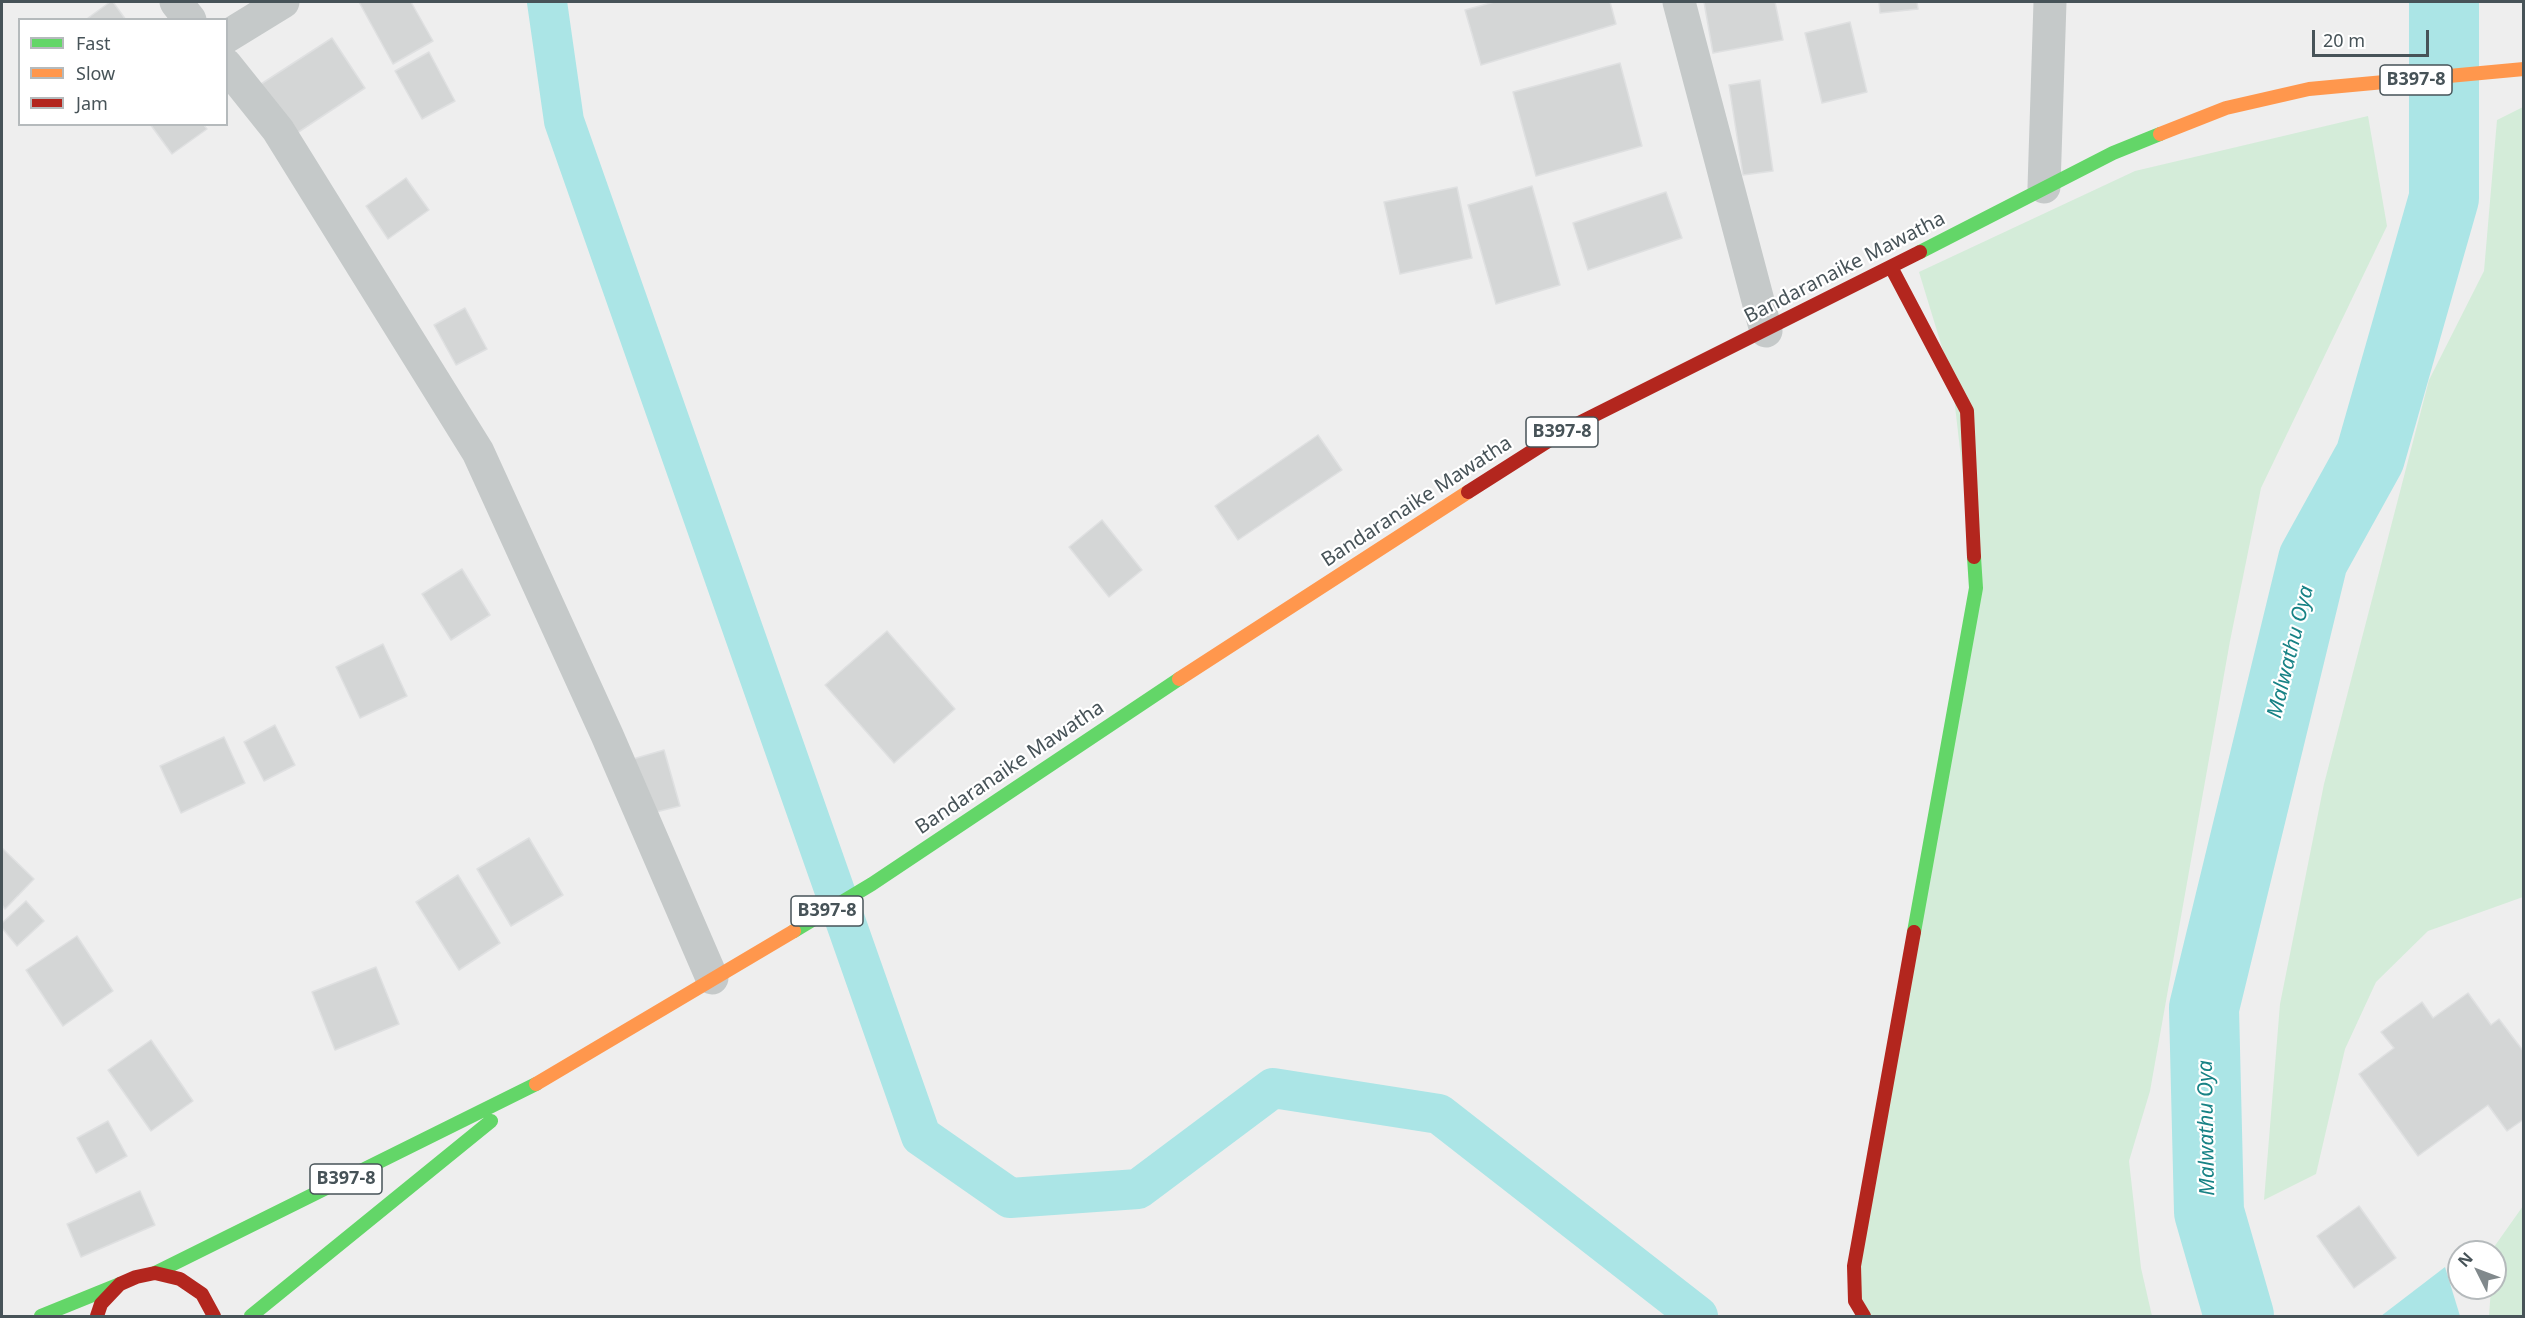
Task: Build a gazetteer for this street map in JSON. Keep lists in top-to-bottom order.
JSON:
{
  "streets": {
    "main road": ["B397-8", "Bandaranaike Mawatha"]
  },
  "water": ["Malwathu Oya"],
  "legend": ["Fast", "Slow", "Jam"],
  "scale_bar": "20 m",
  "north": "top left"
}
